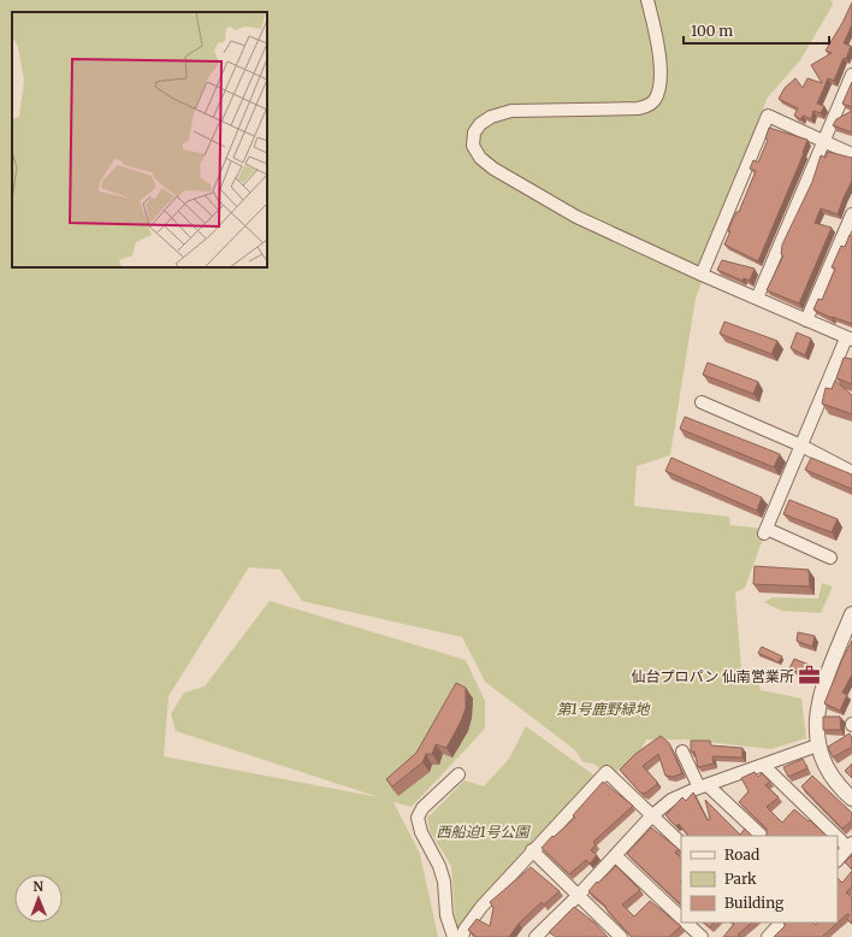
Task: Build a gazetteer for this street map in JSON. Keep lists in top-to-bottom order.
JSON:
{
  "parks": ["第1号鹿野緑地", "西船迫1号公園"],
  "places": {
    "office": ["仙台プロパン 仙南営業所"]
  },
  "legend": ["Road", "Park", "Building"],
  "scale_bar": "100 m",
  "north": "top"
}
